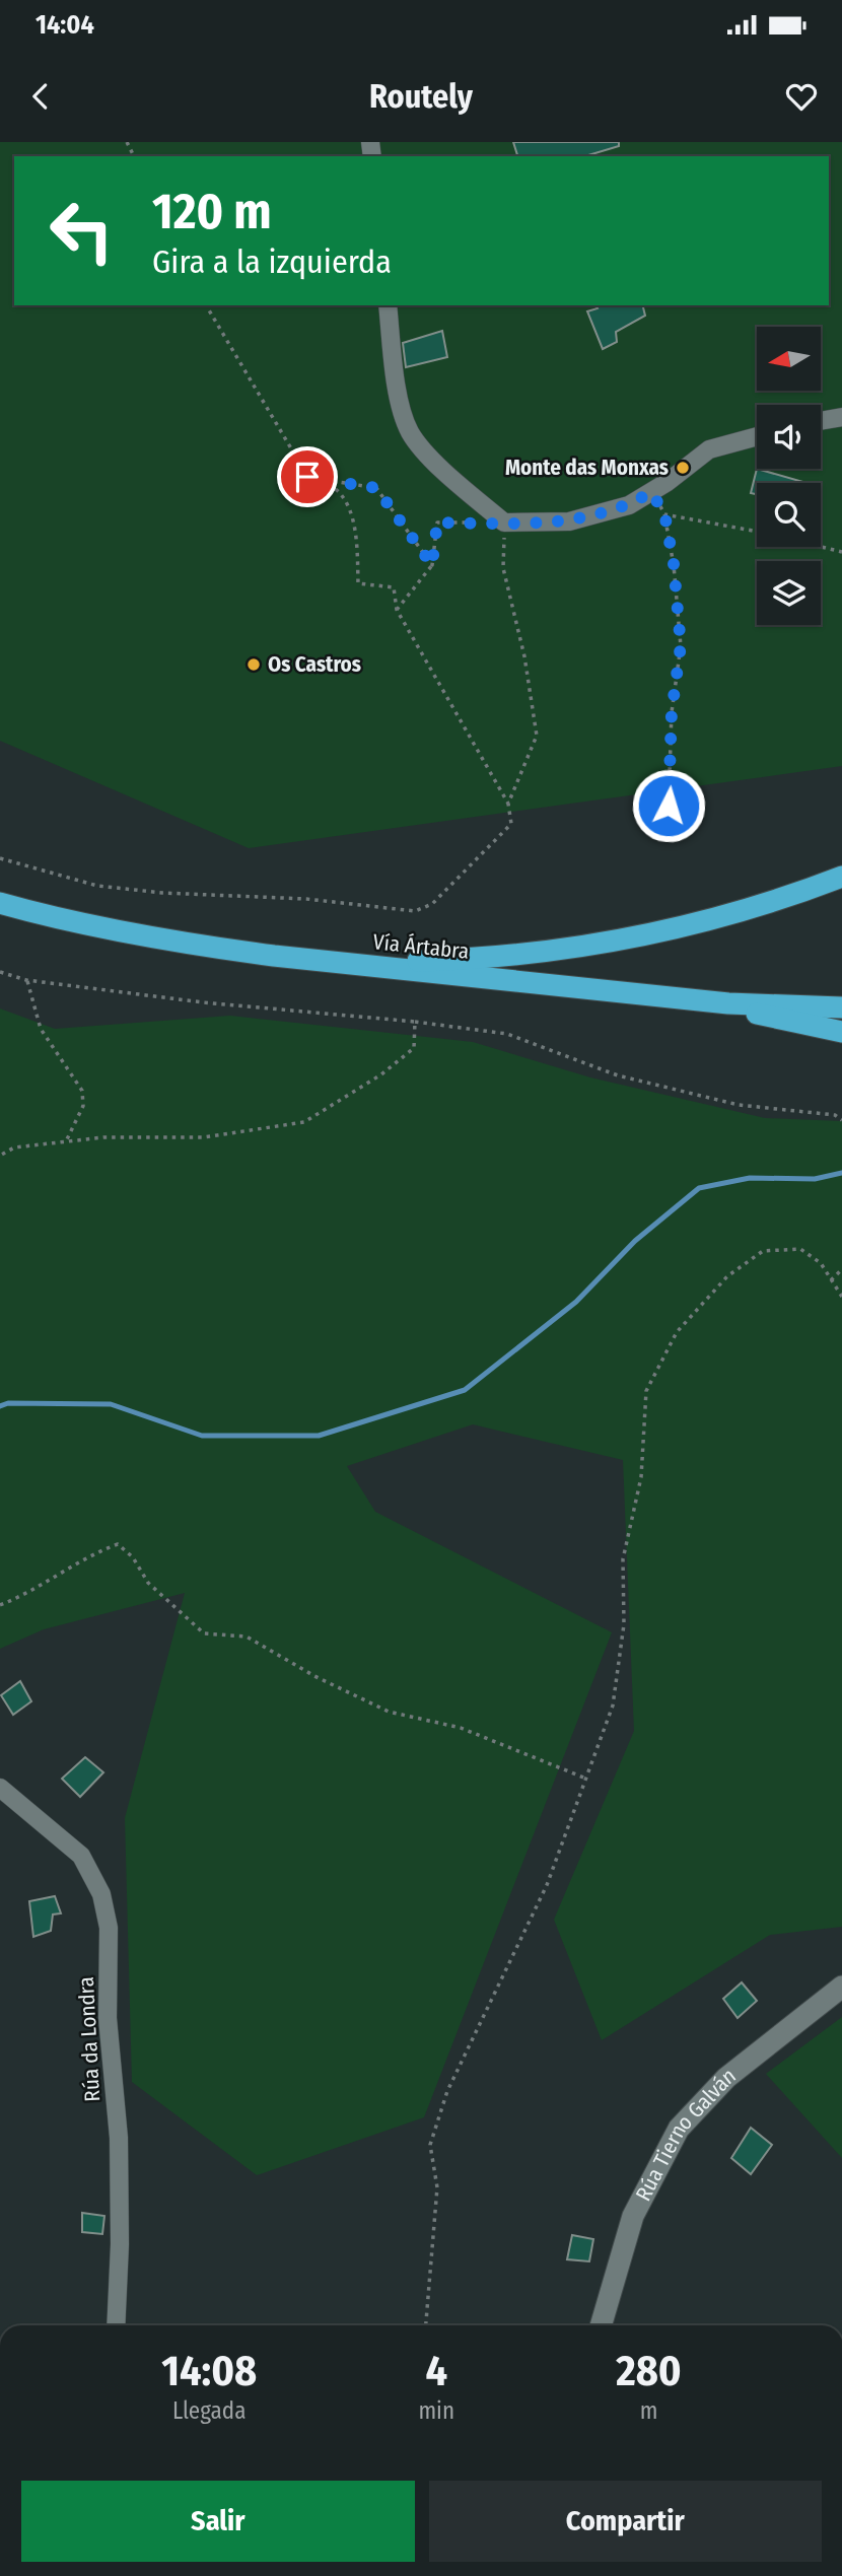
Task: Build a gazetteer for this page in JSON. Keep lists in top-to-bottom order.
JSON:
{
  "streets": {
    "highway": ["Vía Ártabra"],
    "street": ["Rúa da Londra", "Rúa Tierno Galván"]
  },
  "places": ["Monte das Monxas", "Os Castros"],
  "north": "left",
  "page": {
    "status": "14:04",
    "header": "Routely",
    "turn": ["120 m", "Gira a la izquierda"],
    "eta": [
      "14:08",
      "Llegada",
      "4",
      "min",
      "280",
      "m"
    ],
    "buttons": ["Salir", "Compartir"]
  }
}
